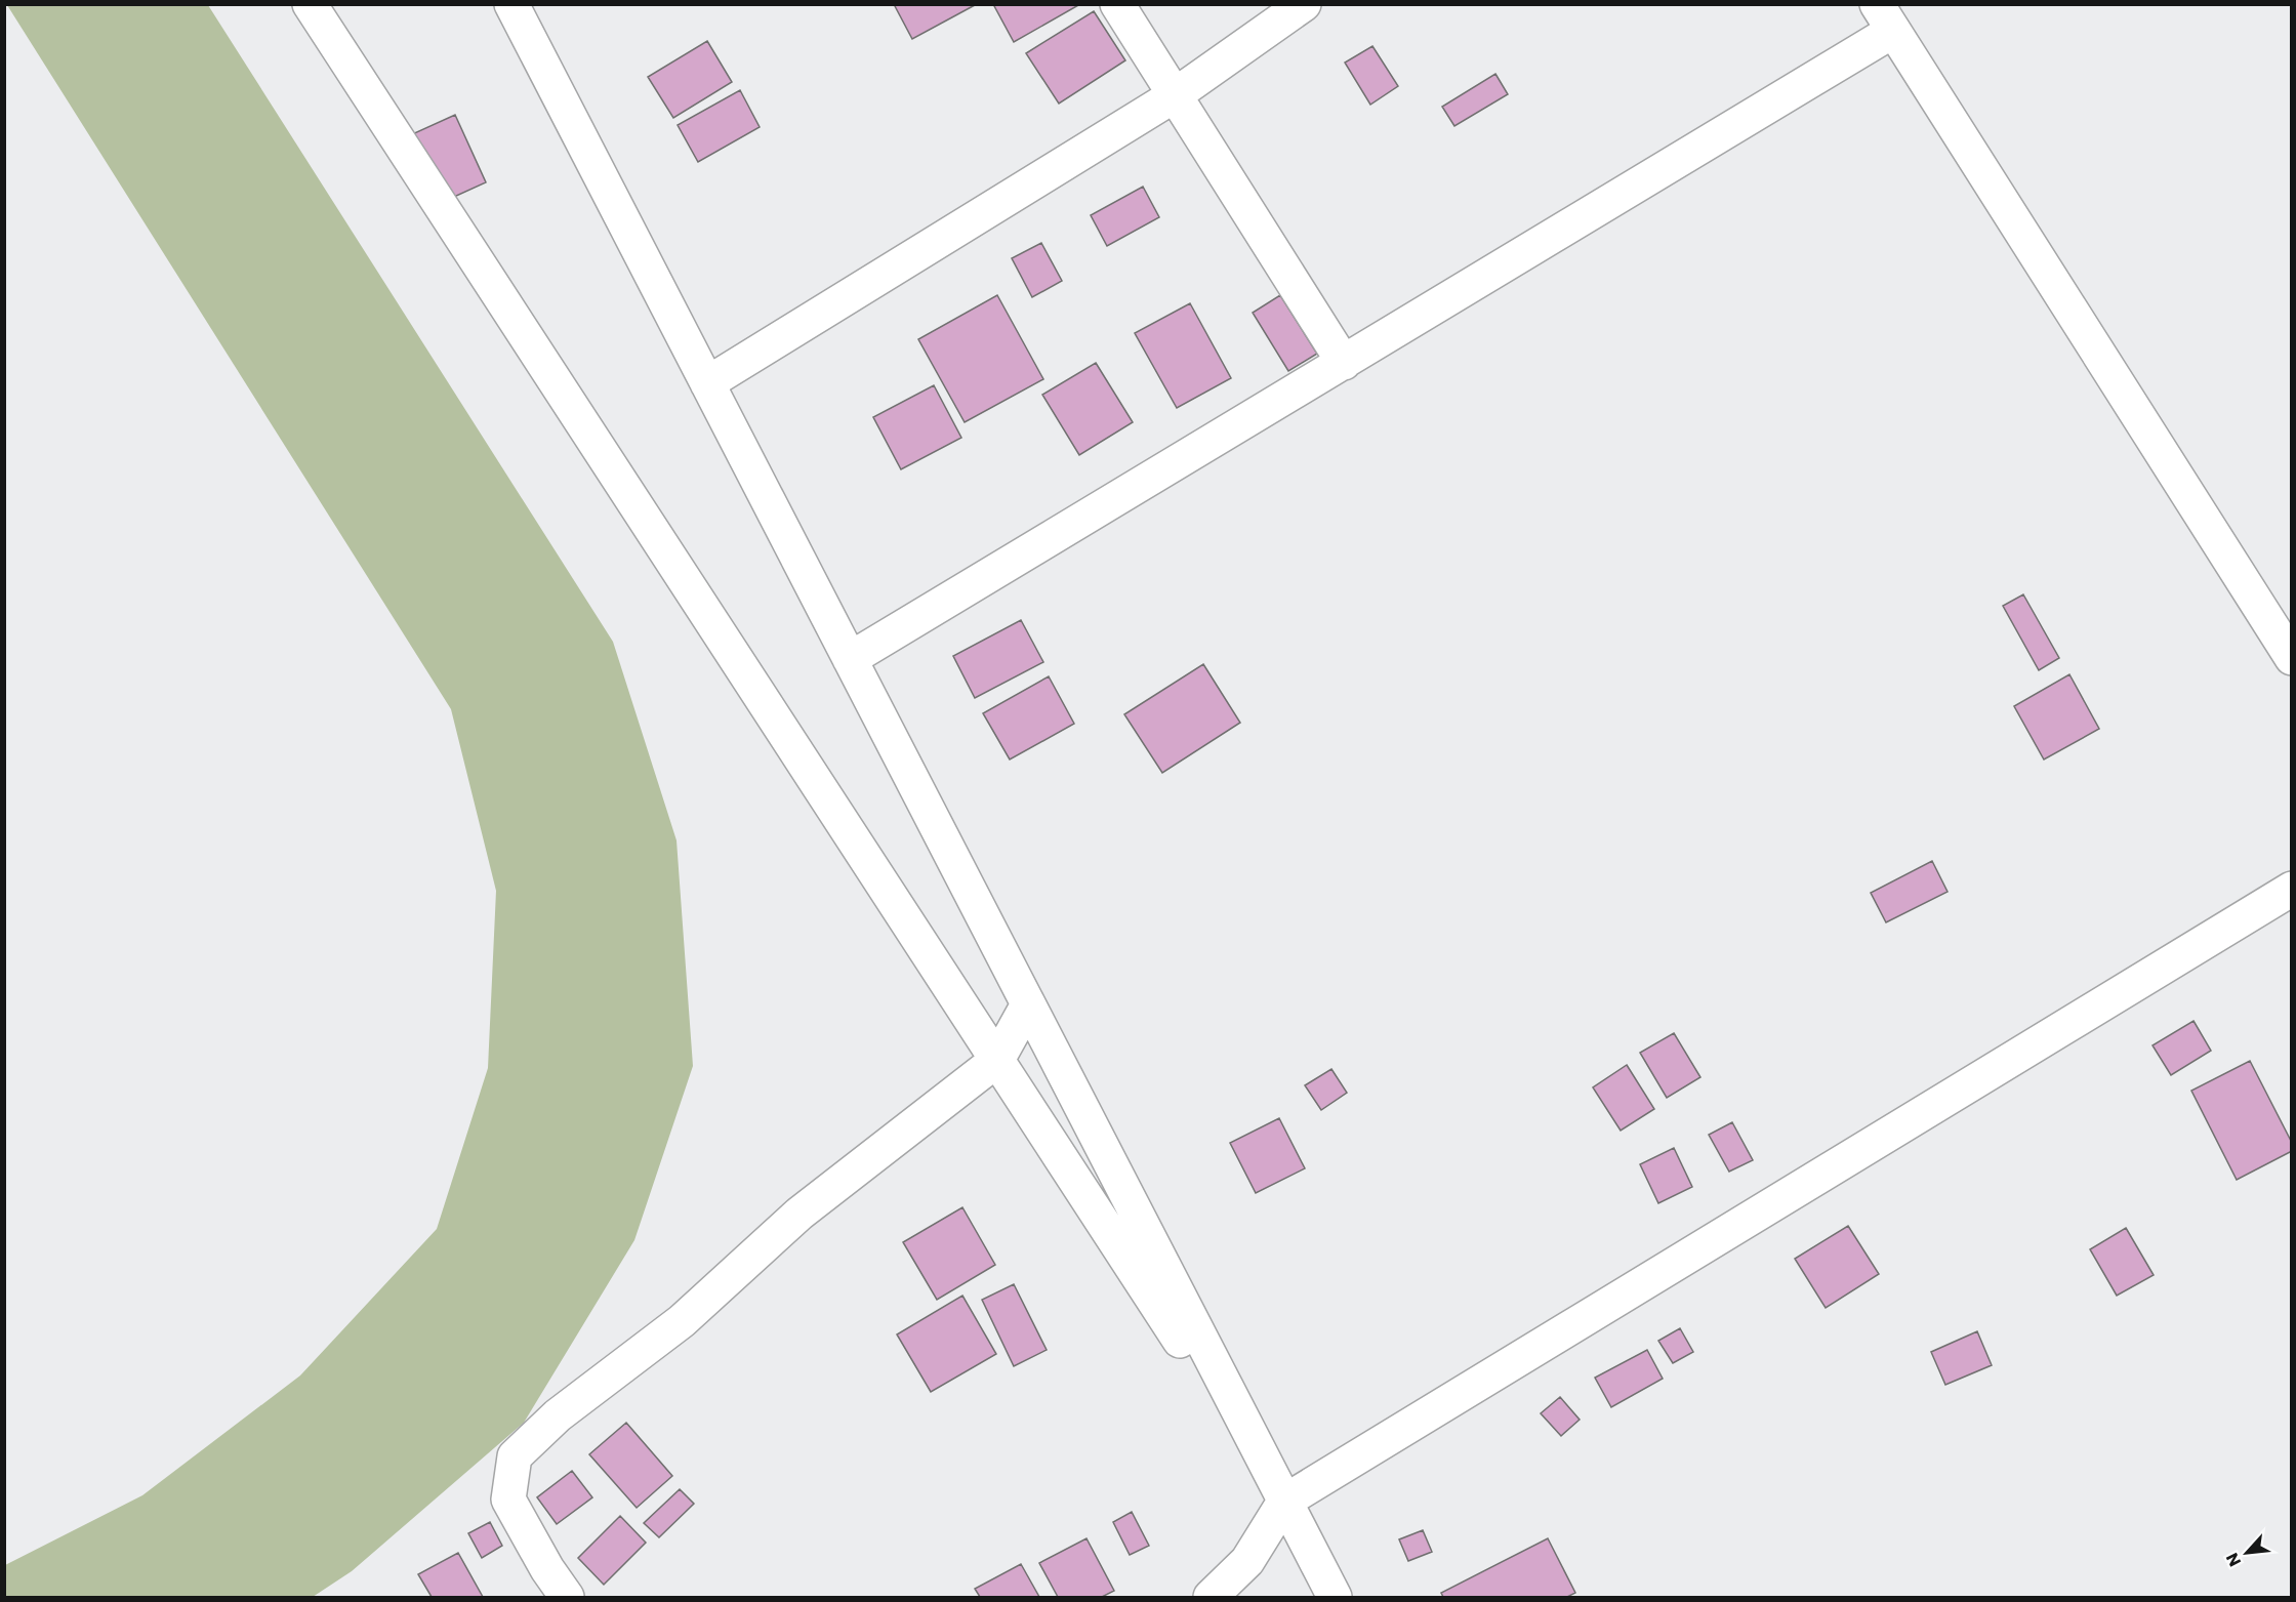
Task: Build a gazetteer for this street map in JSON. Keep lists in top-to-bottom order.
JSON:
{
  "north": "bottom left"
}
